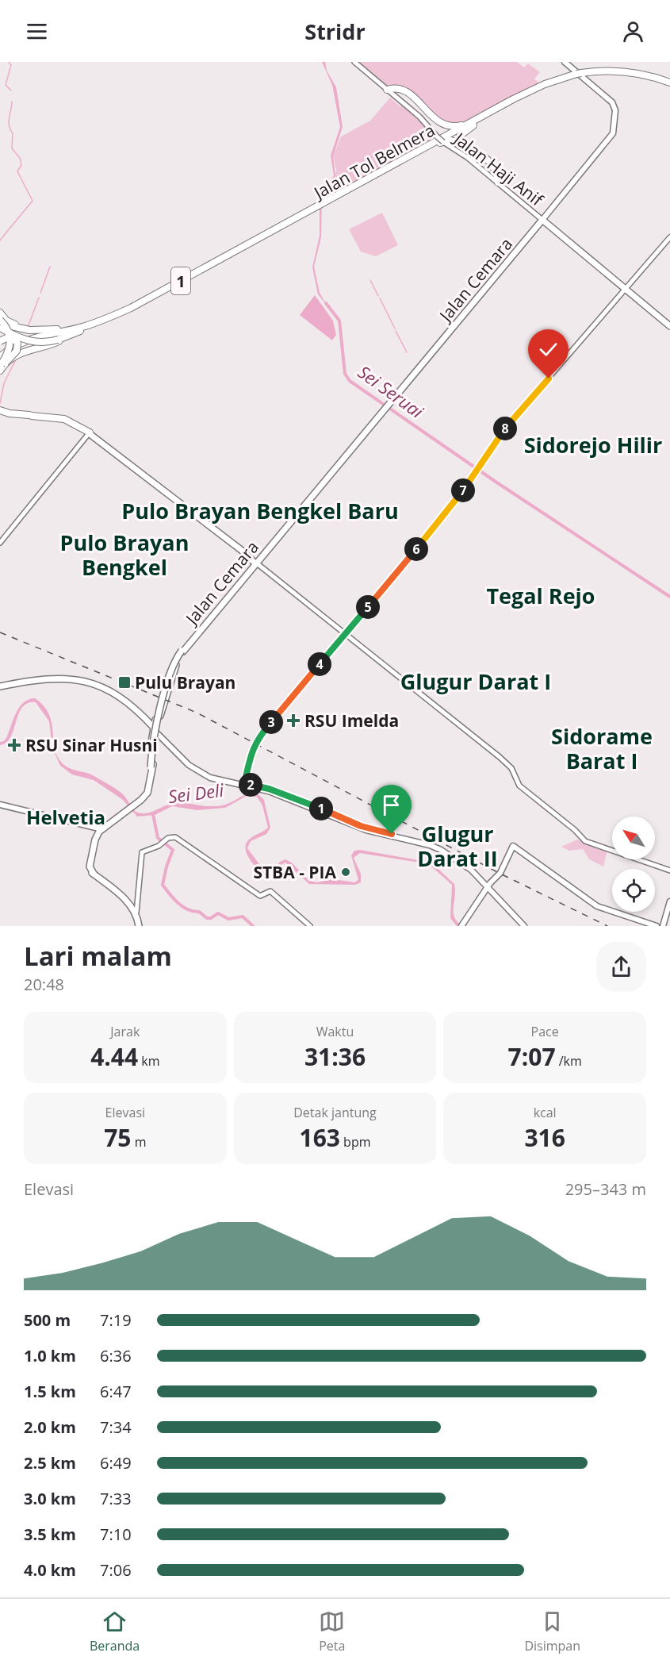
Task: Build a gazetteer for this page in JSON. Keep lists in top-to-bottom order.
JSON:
{
  "streets": {
    "highway": ["Jalan Tol Belmera", "Jalan Cemara", "1"],
    "main road": ["Jalan Haji Anif"]
  },
  "crossings": [
    ["Jalan Tol Belmera", "1"],
    ["Jalan Haji Anif", "Jalan Cemara"]
  ],
  "districts": [
    "Sidorejo Hilir",
    "Pulo Brayan Bengkel Baru",
    "Pulo Brayan Bengkel",
    "Tegal Rejo",
    "Glugur Darat I",
    "Sidorame Barat I",
    "Helvetia",
    "Glugur Darat II"
  ],
  "water": ["Sei Seruai", "Sei Deli"],
  "places": {
    "transit": ["Pulu Brayan"],
    "health": ["RSU Imelda", "RSU Sinar Husni"],
    "other": ["STBA - PIA"]
  },
  "north": "top left",
  "page": {
    "header": "Stridr",
    "pins": [
      "8",
      "7",
      "6",
      "5",
      "4",
      "3",
      "2",
      "1"
    ],
    "heading": ["Lari malam", "20:48"],
    "stats": [
      ["Jarak", "4.44 km"],
      ["Waktu", "31:36"],
      ["Pace", "7:07 /km"],
      ["Elevasi", "75 m"],
      ["Detak jantung", "163 bpm"],
      ["kcal", "316"]
    ],
    "chart": ["Elevasi", "295–343 m"],
    "list": [
      {
        "name": "500 m",
        "note": "7:19"
      },
      {
        "name": "1.0 km",
        "note": "6:36"
      },
      {
        "name": "1.5 km",
        "note": "6:47"
      },
      {
        "name": "2.0 km",
        "note": "7:34"
      },
      {
        "name": "2.5 km",
        "note": "6:49"
      },
      {
        "name": "3.0 km",
        "note": "7:33"
      },
      {
        "name": "3.5 km",
        "note": "7:10"
      },
      {
        "name": "4.0 km",
        "note": "7:06"
      }
    ],
    "tabs": ["Beranda", "Peta", "Disimpan"]
  }
}
